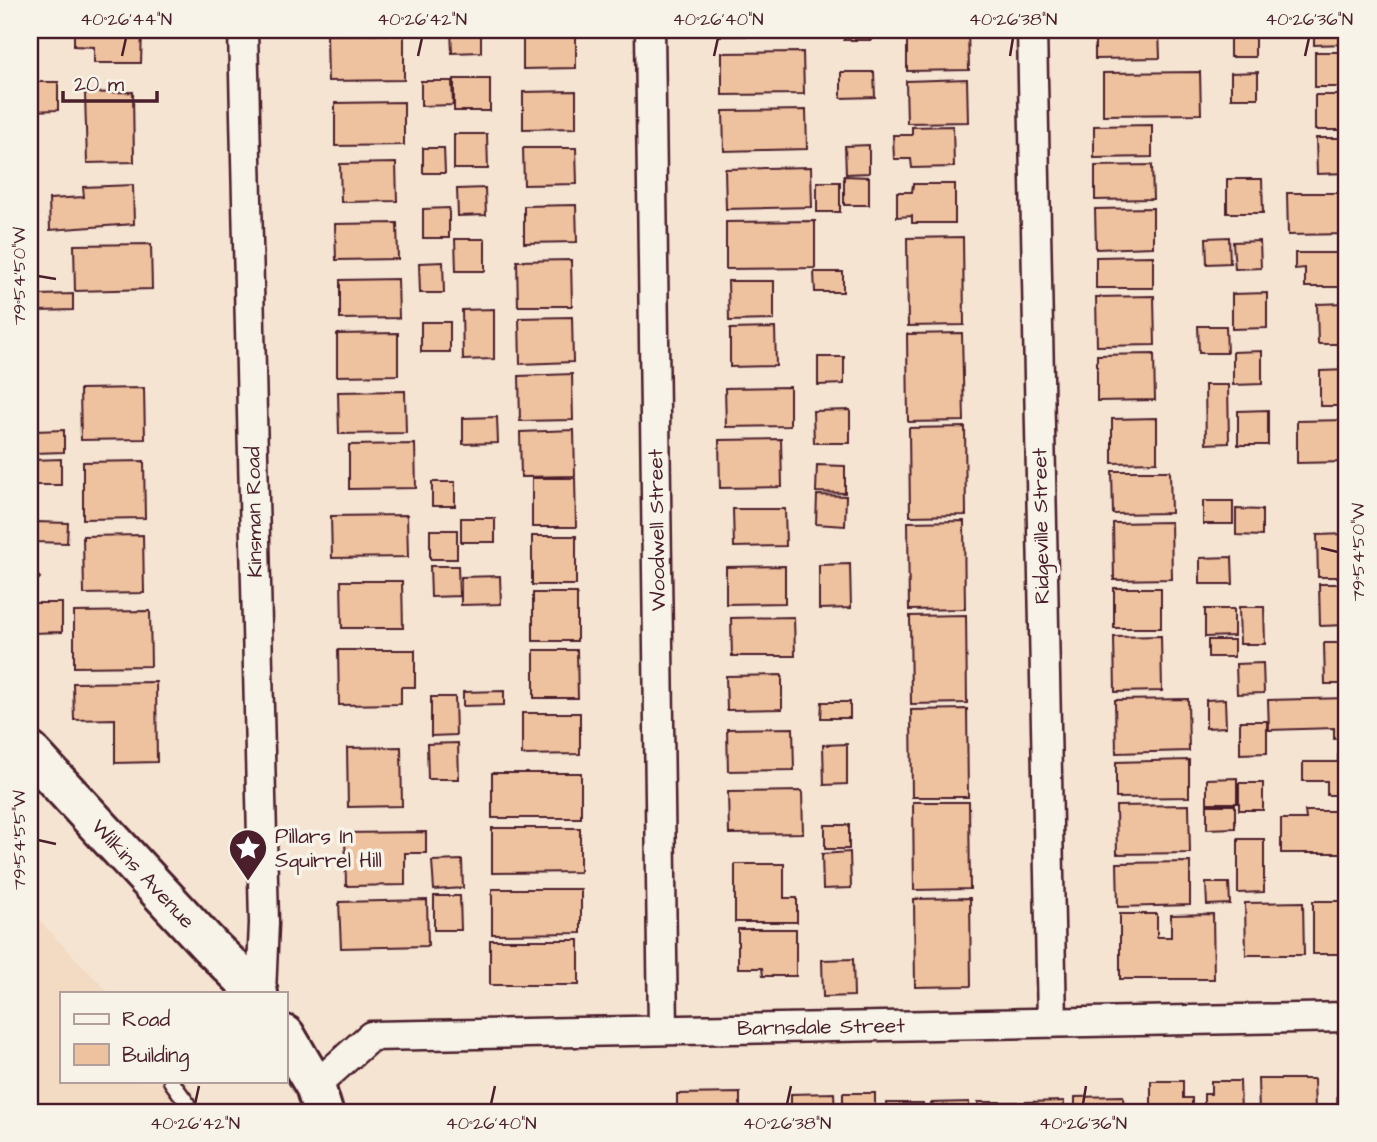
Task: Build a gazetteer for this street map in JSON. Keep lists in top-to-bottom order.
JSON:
{
  "streets": {
    "main road": ["Wilkins Avenue"],
    "street": [
      "Kinsman Road",
      "Ridgeville Street",
      "Woodwell Street",
      "Barnsdale Street"
    ]
  },
  "crossings": [
    ["Ridgeville Street", "Barnsdale Street"],
    ["Woodwell Street", "Barnsdale Street"]
  ],
  "places": {
    "place": ["Pillars In Squirrel Hill"]
  },
  "legend": ["Road", "Building"],
  "scale_bar": "20 m",
  "coordinates": [
    "40°26'44\"N",
    "40°26'42\"N",
    "40°26'40\"N",
    "40°26'38\"N",
    "40°26'36\"N",
    "79°54'50\"W",
    "79°54'55\"W"
  ]
}
